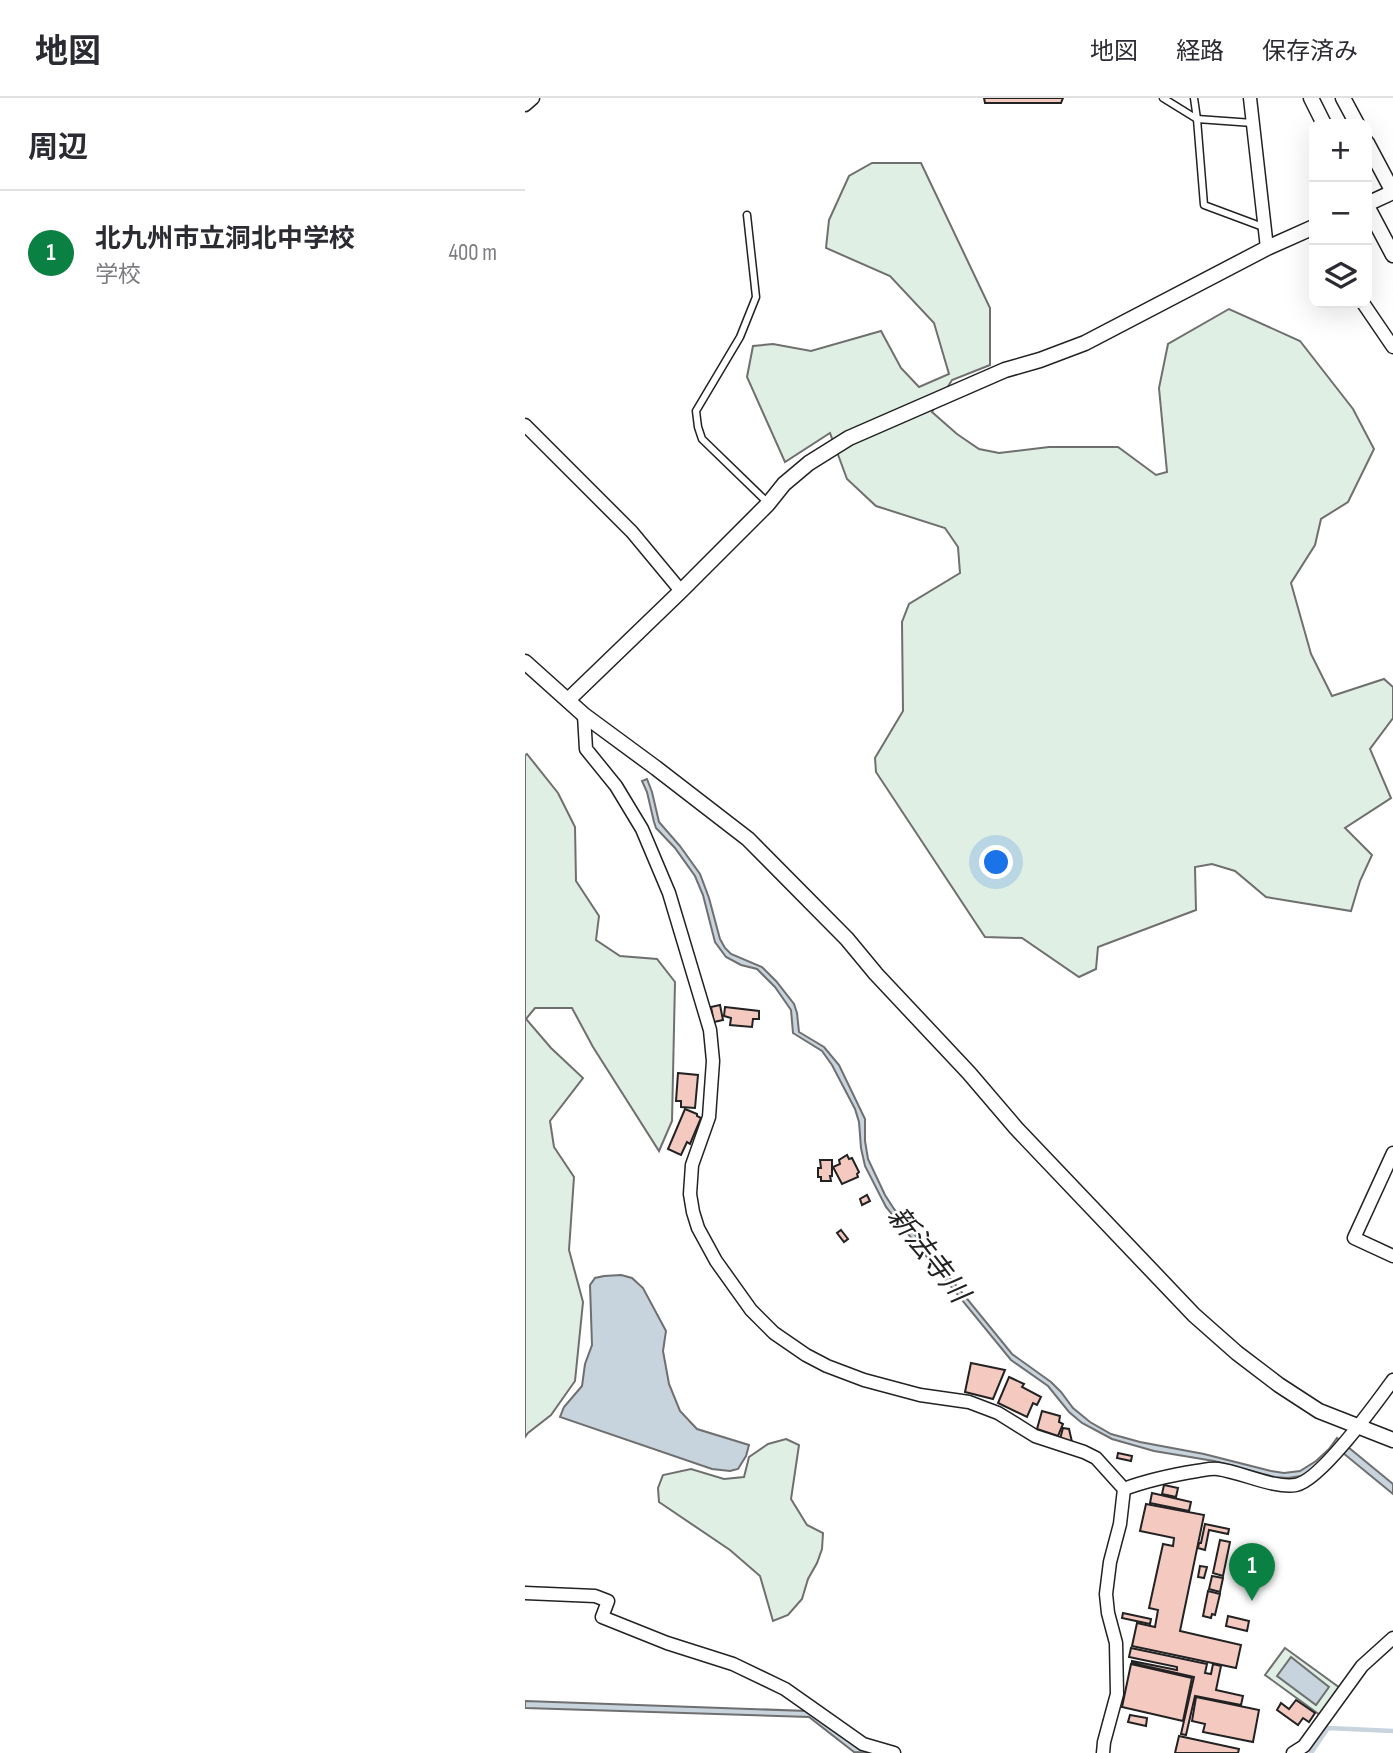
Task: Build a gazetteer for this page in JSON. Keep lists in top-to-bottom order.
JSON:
{
  "water": ["新法寺川"],
  "page": {
    "header": "地図",
    "nav": ["地図", "経路", "保存済み"],
    "heading": "周辺",
    "map_buttons": ["+", "−"],
    "list": [
      {
        "mark": "1",
        "name": "北九州市立洞北中学校",
        "note": "学校",
        "value": "400 m"
      }
    ],
    "pins": "1"
  }
}
